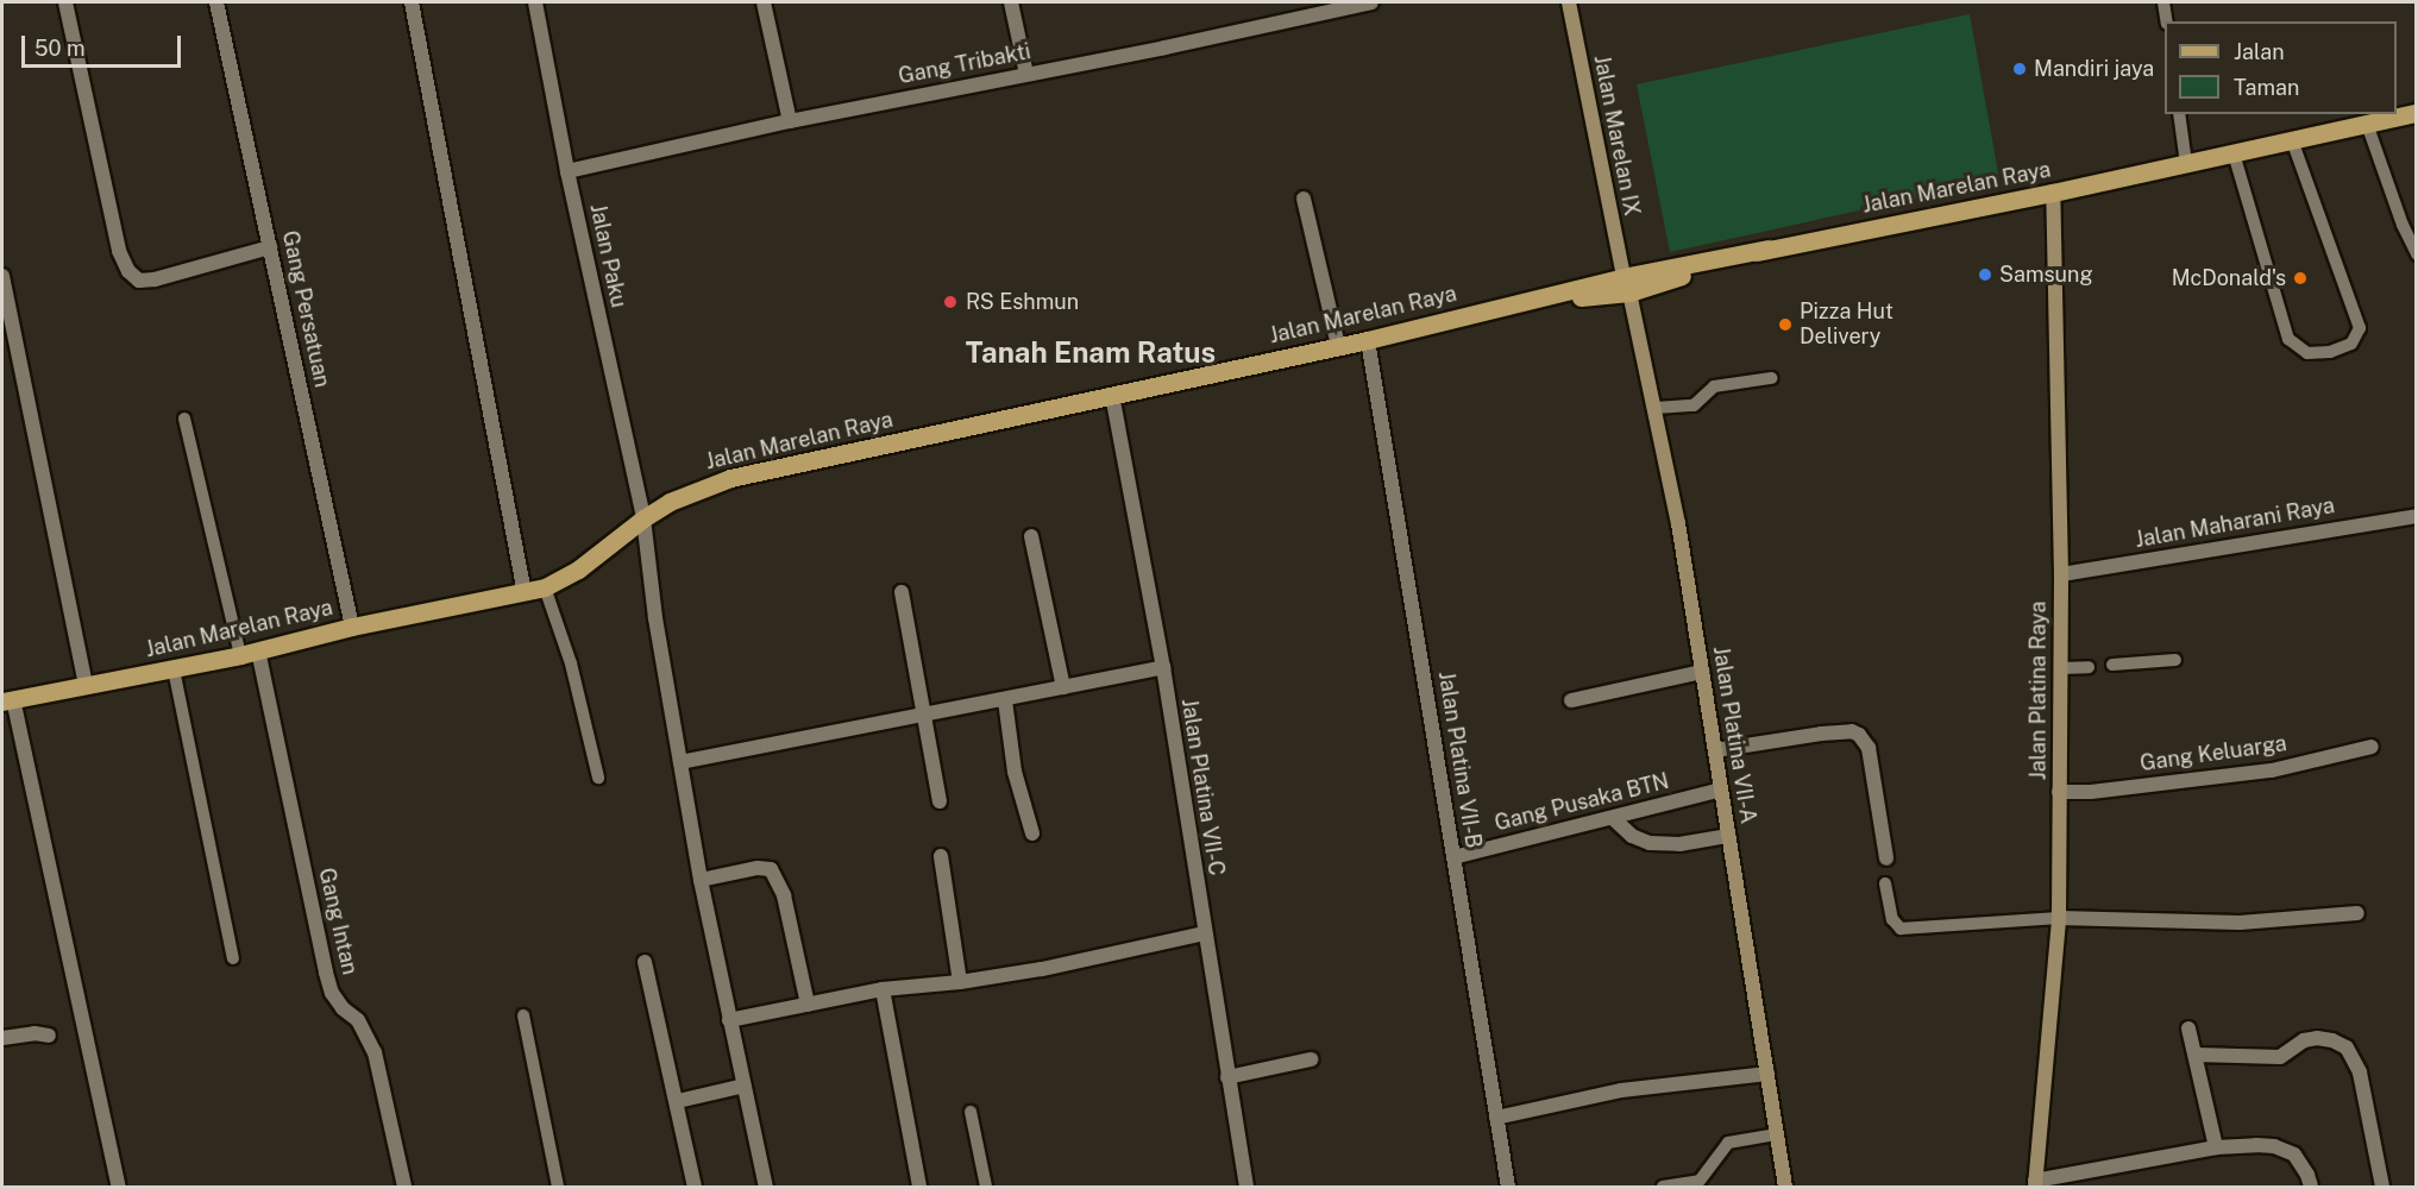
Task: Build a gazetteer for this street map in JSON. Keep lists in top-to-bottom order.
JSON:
{
  "streets": {
    "main road": [
      "Jalan Marelan IX",
      "Jalan Marelan Raya",
      "Jalan Platina Raya",
      "Jalan Platina VII-A"
    ],
    "street": [
      "Gang Tribakti",
      "Jalan Paku",
      "Gang Persatuan",
      "Jalan Maharani Raya",
      "Gang Keluarga",
      "Jalan Platina VII-B",
      "Jalan Platina VII-C",
      "Gang Pusaka BTN",
      "Gang Intan"
    ]
  },
  "crossings": [
    ["Gang Tribakti", "Jalan Paku"],
    ["Jalan Marelan IX", "Jalan Marelan Raya"],
    ["Jalan Marelan IX", "Jalan Platina VII-A"],
    ["Jalan Marelan Raya", "Jalan Paku"],
    ["Jalan Marelan Raya", "Gang Persatuan"],
    ["Jalan Marelan Raya", "Jalan Platina Raya"],
    ["Jalan Marelan Raya", "Jalan Platina VII-A"],
    ["Jalan Marelan Raya", "Jalan Platina VII-B"],
    ["Jalan Marelan Raya", "Jalan Platina VII-C"],
    ["Jalan Marelan Raya", "Gang Intan"],
    ["Jalan Maharani Raya", "Jalan Platina Raya"],
    ["Jalan Platina Raya", "Gang Keluarga"],
    ["Jalan Platina VII-A", "Gang Pusaka BTN"],
    ["Jalan Platina VII-B", "Gang Pusaka BTN"]
  ],
  "districts": ["Tanah Enam Ratus"],
  "places": [
    "Mandiri jaya",
    "Samsung",
    "McDonald's",
    "RS Eshmun",
    "Pizza Hut Delivery"
  ],
  "legend": ["Jalan", "Taman"],
  "scale_bar": "50 m"
}
